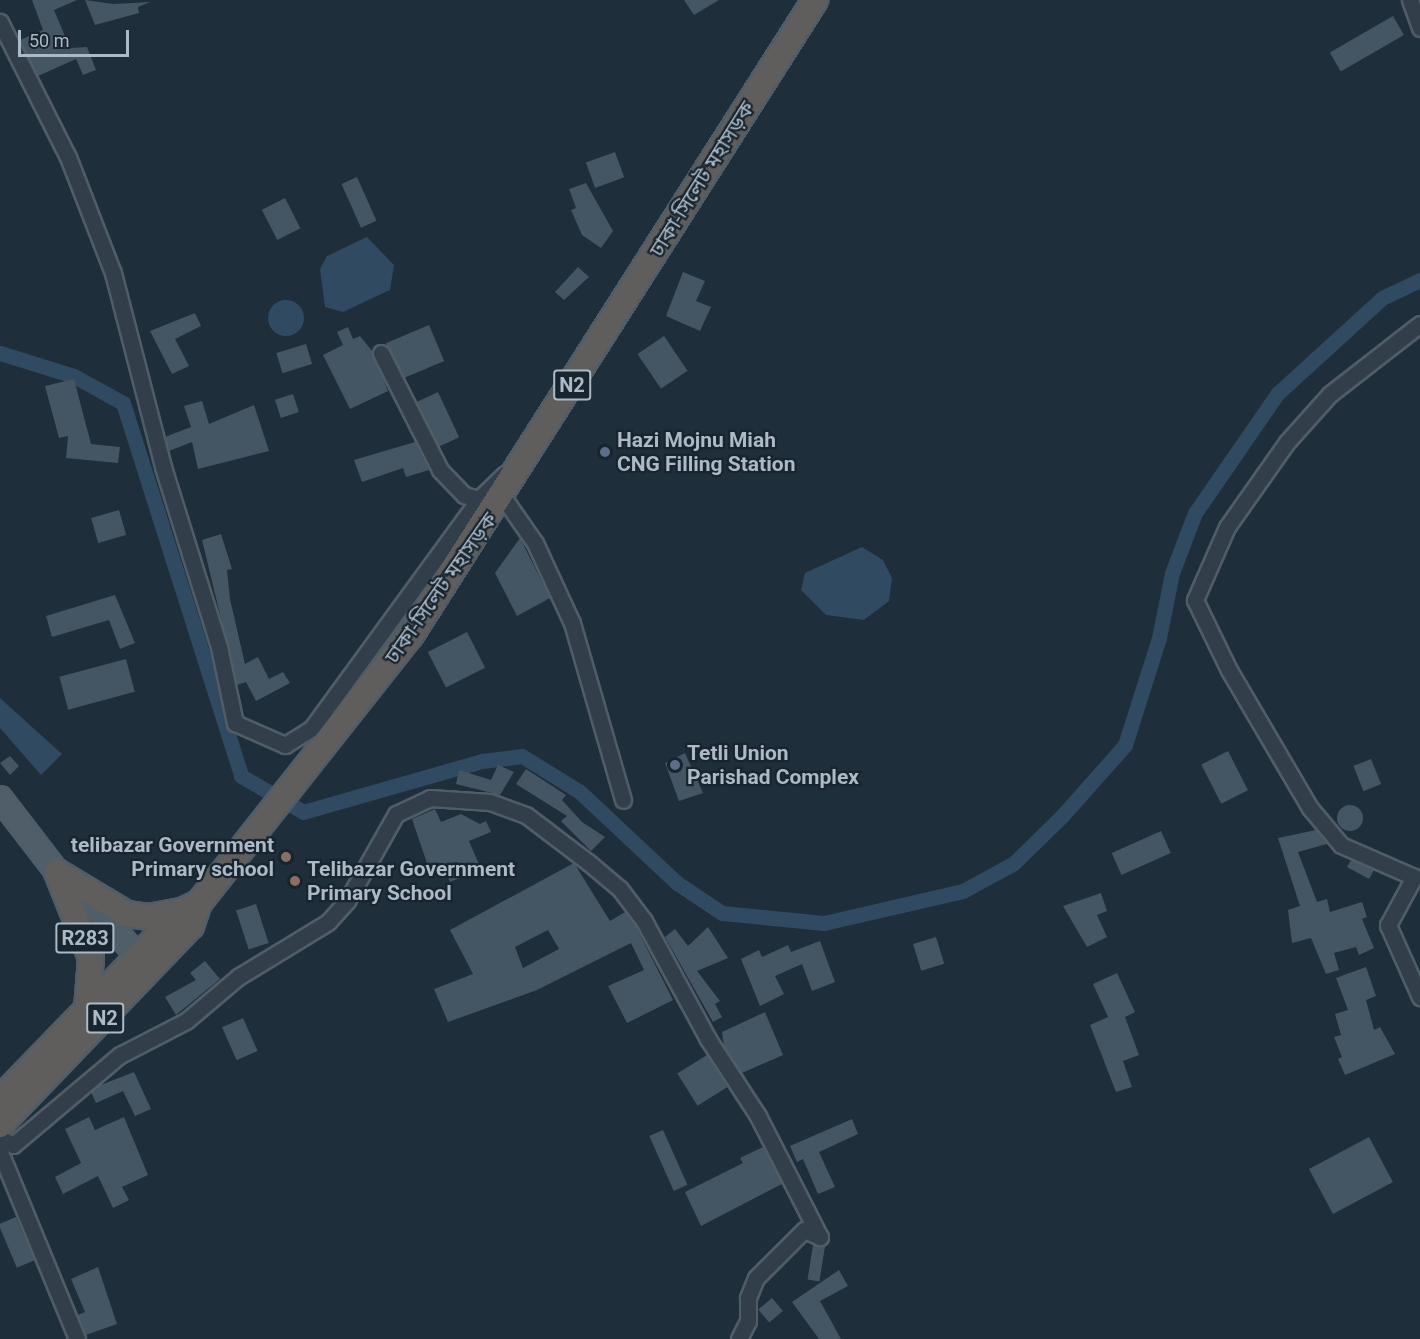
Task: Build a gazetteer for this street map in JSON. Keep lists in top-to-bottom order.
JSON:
{
  "streets": {
    "highway": ["ঢাকা-সিলেট মহাসড়ক", "N2", "R283"]
  },
  "crossings": [
    ["ঢাকা-সিলেট মহাসড়ক", "N2"],
    ["ঢাকা-সিলেট মহাসড়ক", "R283"],
    ["N2", "R283"]
  ],
  "places": [
    "Hazi Mojnu Miah CNG Filling Station",
    "Tetli Union Parishad Complex",
    "telibazar Government Primary school",
    "Telibazar Government Primary School"
  ],
  "scale_bar": "50 m"
}
